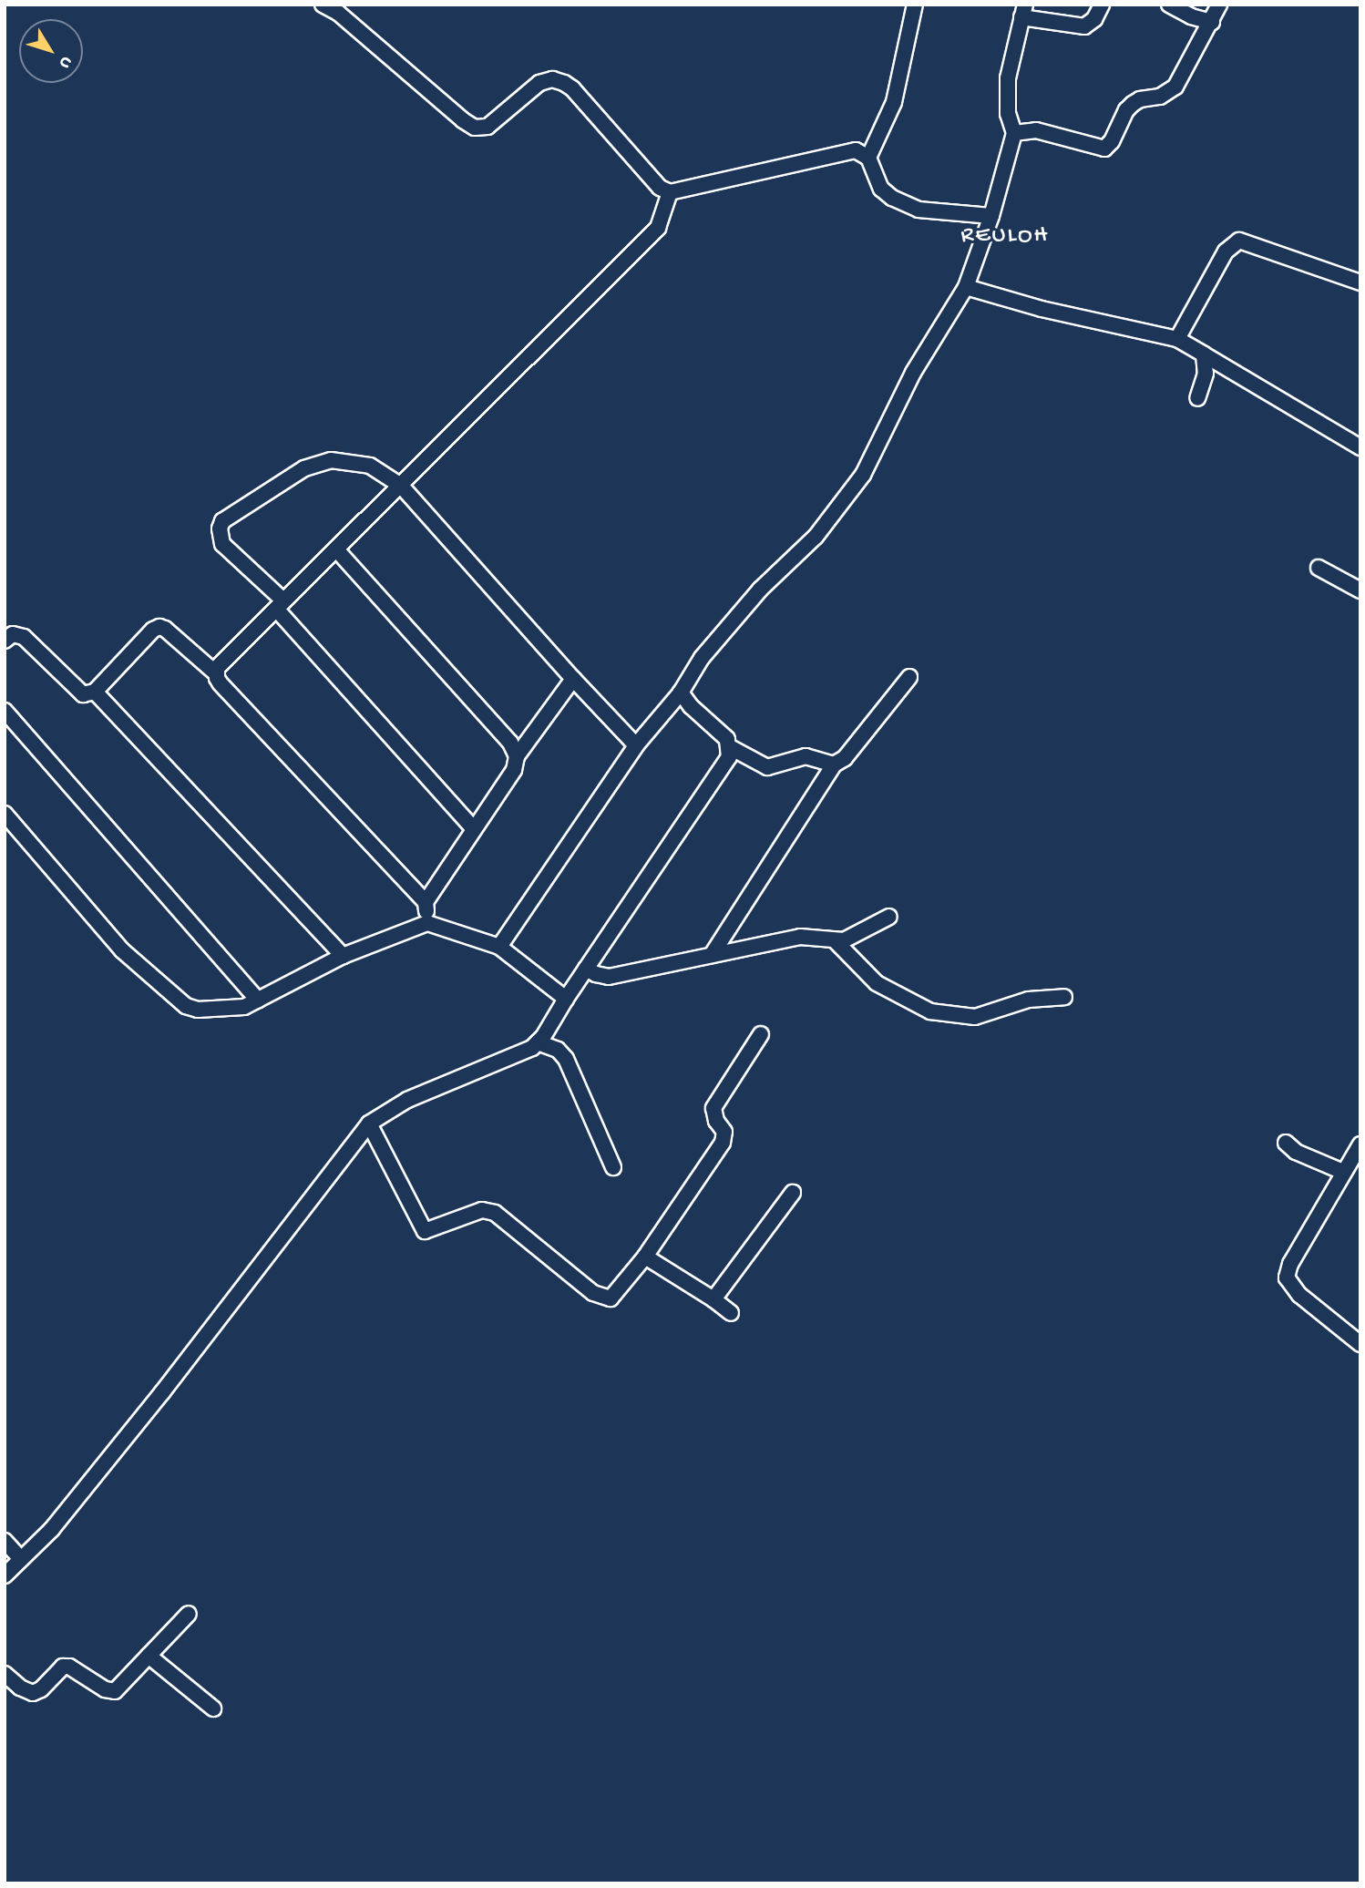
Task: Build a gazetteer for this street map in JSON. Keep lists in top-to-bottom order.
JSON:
{
  "districts": ["REULOH"],
  "north": "bottom right"
}
